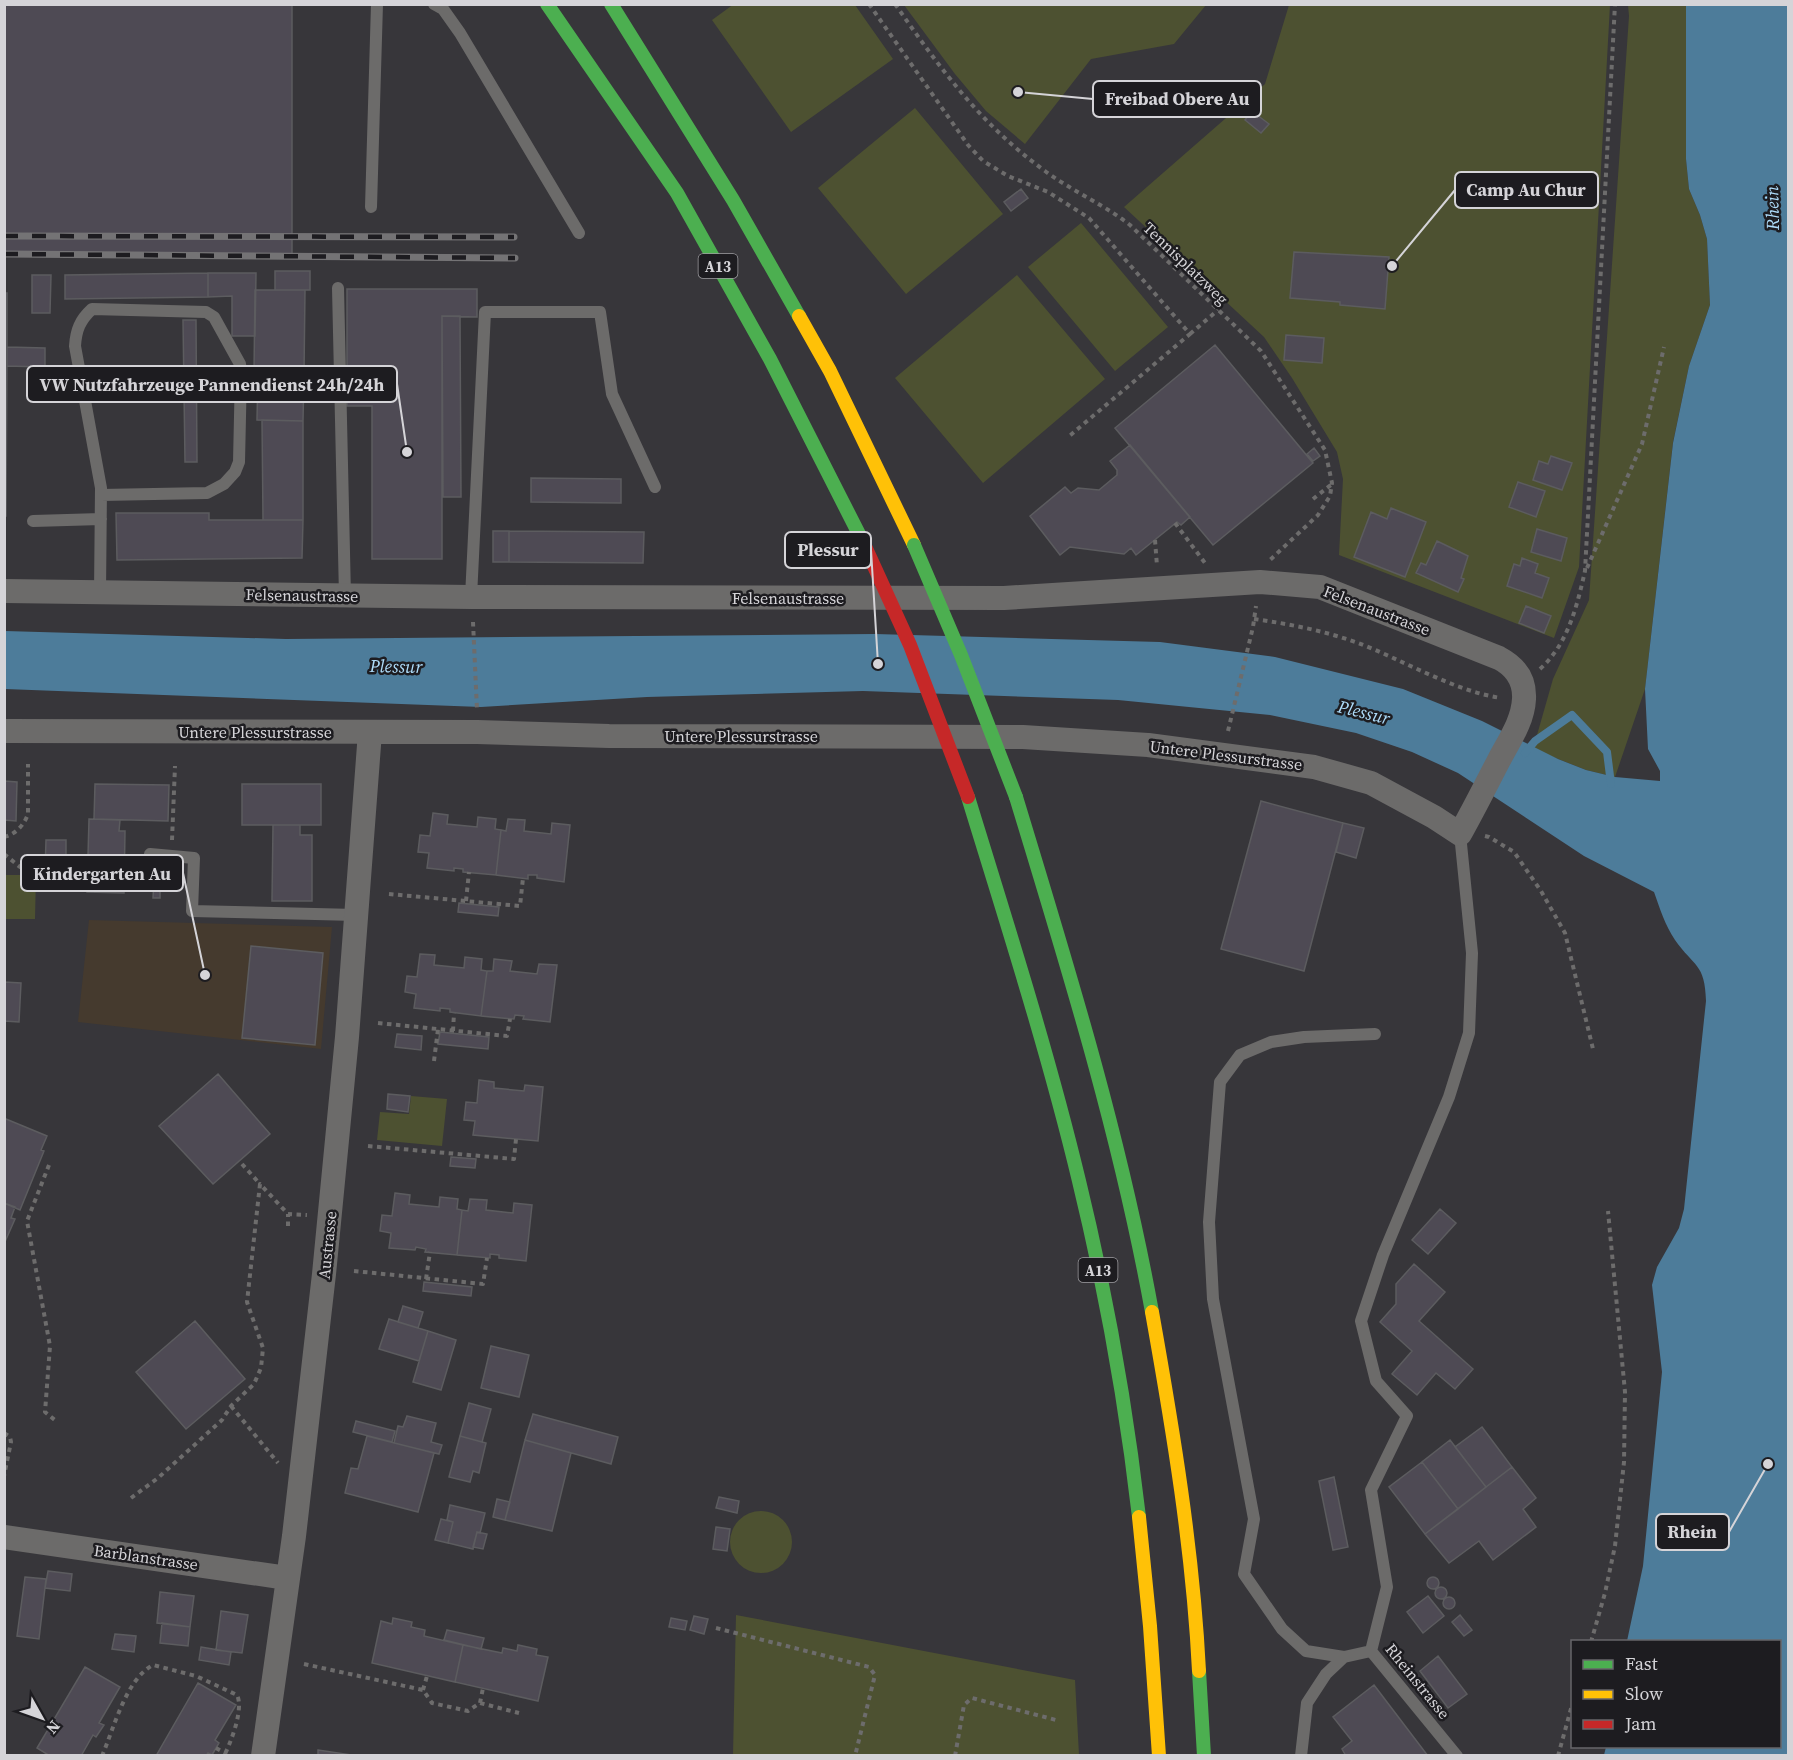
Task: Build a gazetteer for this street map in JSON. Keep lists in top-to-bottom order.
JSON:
{
  "streets": {
    "highway": ["A13"],
    "street": [
      "Felsenaustrasse",
      "Untere Plessurstrasse",
      "Austrasse",
      "Barblanstrasse"
    ],
    "lane": ["Rheinstrasse"],
    "path": ["Tennisplatzweg"]
  },
  "crossings": [
    ["Untere Plessurstrasse", "Austrasse"],
    ["Untere Plessurstrasse", "Rheinstrasse"],
    ["Austrasse", "Barblanstrasse"]
  ],
  "water": ["Rhein", "Plessur"],
  "places": [
    "Freibad Obere Au",
    "Camp Au Chur",
    "VW Nutzfahrzeuge Pannendienst 24h/24h",
    "Plessur",
    "Kindergarten Au",
    "Rhein"
  ],
  "legend": ["Fast", "Slow", "Jam"],
  "north": "bottom right"
}
